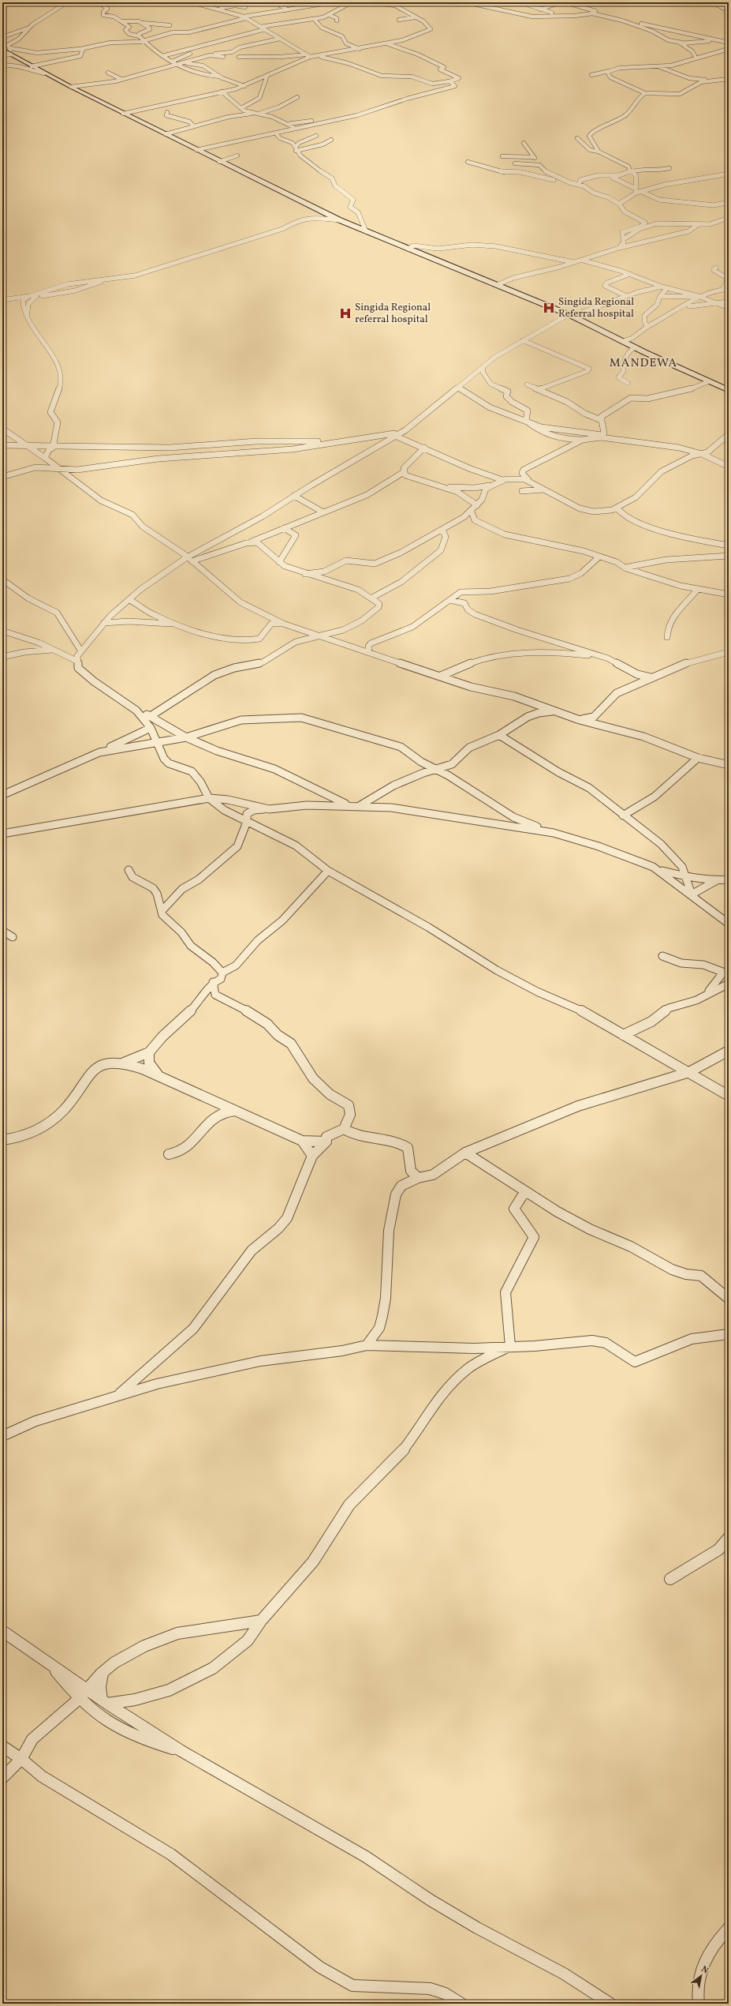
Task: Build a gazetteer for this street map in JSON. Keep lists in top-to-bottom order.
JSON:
{
  "districts": ["MANDEWA"],
  "places": {
    "hospital": ["Singida Regional Referral hospital", "Singida Regional referral hospital"]
  },
  "north": "top right"
}
